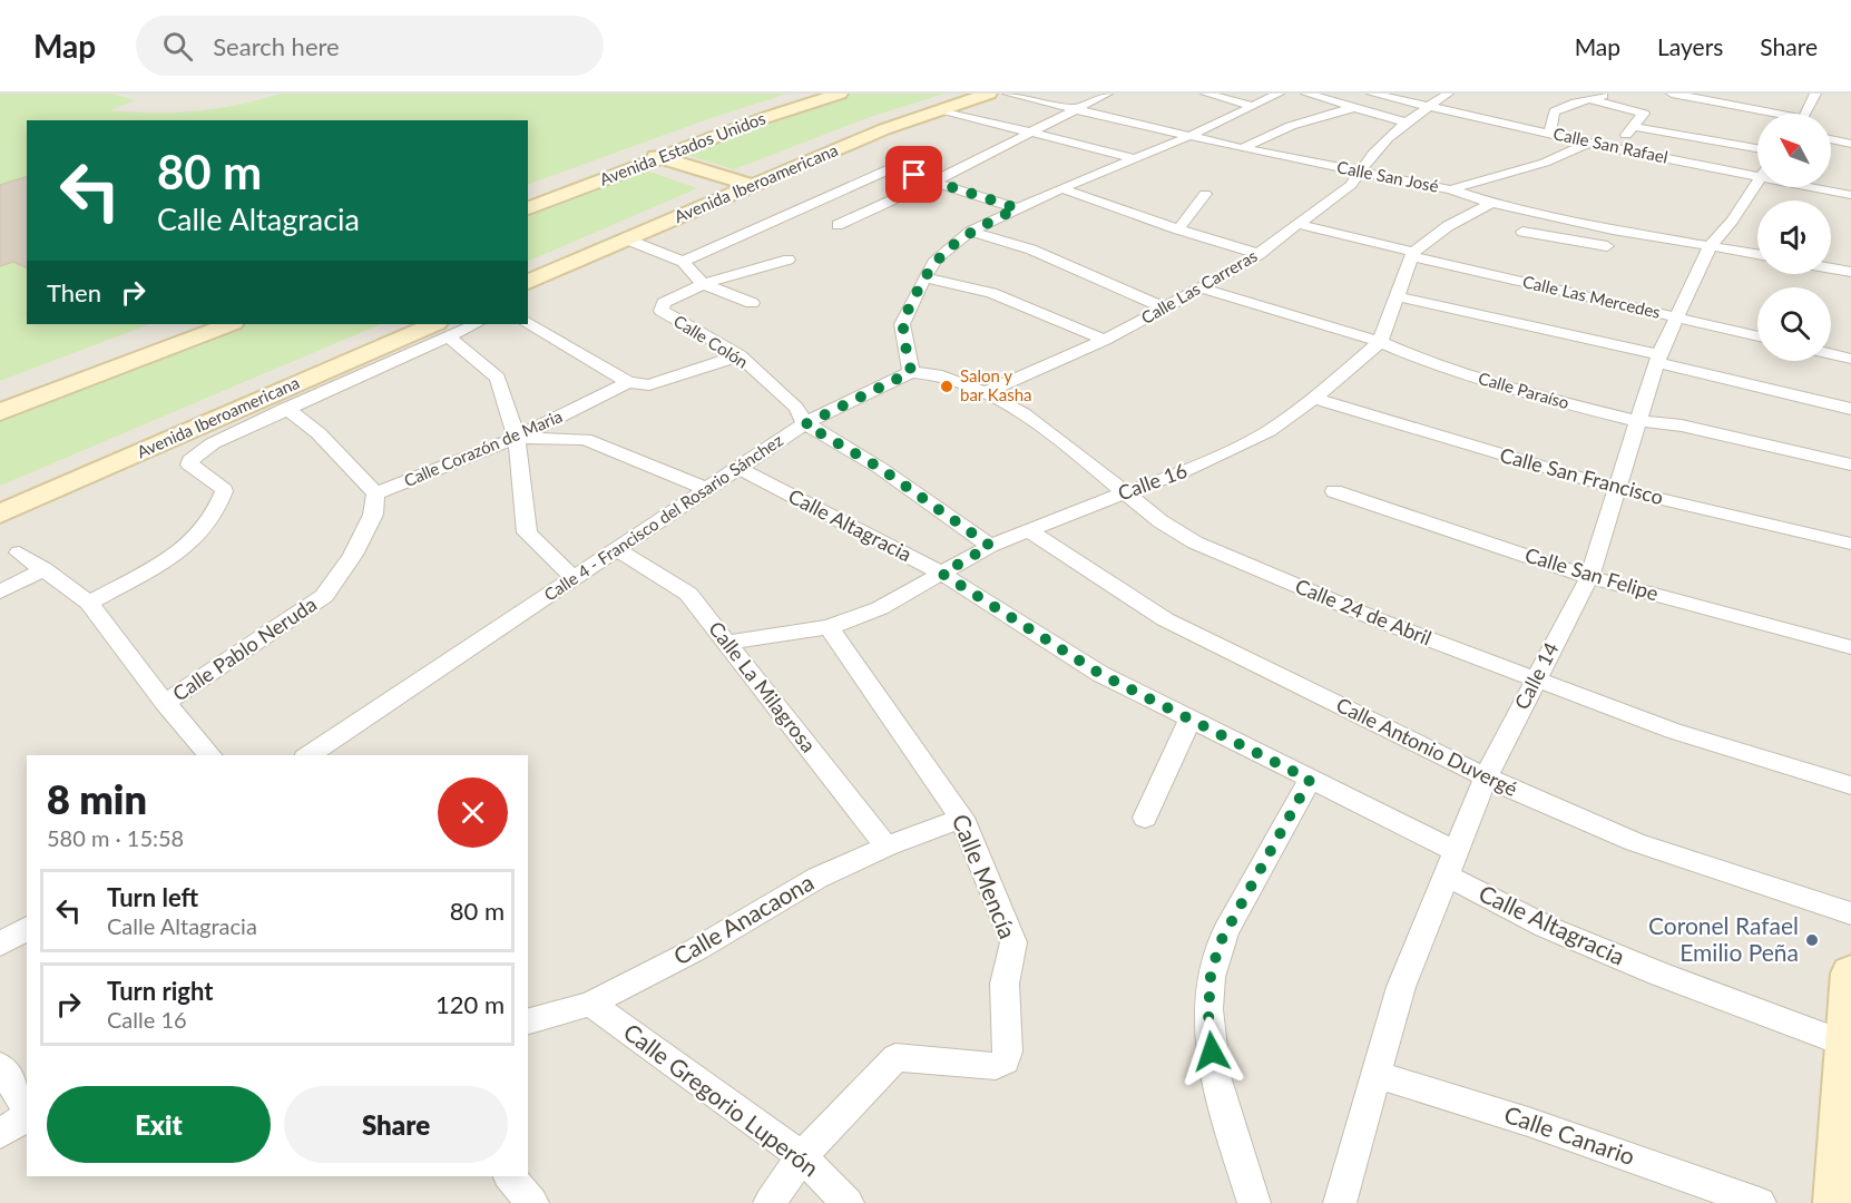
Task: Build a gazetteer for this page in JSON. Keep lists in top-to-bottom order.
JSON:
{
  "streets": {
    "street": [
      "Calle San Rafael",
      "Avenida Estados Unidos",
      "Calle San José",
      "Avenida Iberoamericana",
      "Calle Las Carreras",
      "Calle Las Mercedes",
      "Calle Colón",
      "Calle Paraíso",
      "Calle Corazón de Maria",
      "Calle San Francisco",
      "Calle 16",
      "Calle 4 - Francisco del Rosario Sánchez",
      "Calle Altagracia",
      "Calle San Felipe",
      "Calle 24 de Abril",
      "Calle Pablo Neruda",
      "Calle 14",
      "Calle La Milagrosa",
      "Calle Antonio Duvergé",
      "Calle Mencía",
      "Calle Anacaona",
      "Calle Gregorio Luperón",
      "Calle Canario"
    ]
  },
  "crossings": [
    ["Calle San Rafael", "Calle Las Carreras"],
    ["Calle San José", "Calle Las Carreras"],
    ["Calle San José", "Calle 14"],
    ["Calle Las Carreras", "Calle Las Mercedes"],
    ["Calle Las Carreras", "Calle Paraíso"],
    ["Calle Las Carreras", "Calle 24 de Abril"],
    ["Calle Las Mercedes", "Calle 14"],
    ["Calle Colón", "Calle Corazón de Maria"],
    ["Calle Colón", "Calle 16"],
    ["Calle Colón", "Calle 4 - Francisco del Rosario Sánchez"],
    ["Calle Paraíso", "Calle 16"],
    ["Calle Paraíso", "Calle 14"],
    ["Calle Corazón de Maria", "Calle Pablo Neruda"],
    ["Calle San Francisco", "Calle 16"],
    ["Calle San Francisco", "Calle 14"],
    ["Calle 16", "Calle Altagracia"],
    ["Calle 16", "Calle 24 de Abril"],
    ["Calle 16", "Calle La Milagrosa"],
    ["Calle 16", "Calle Antonio Duvergé"],
    ["Calle 16", "Calle Mencía"],
    ["Calle 4 - Francisco del Rosario Sánchez", "Calle Altagracia"],
    ["Calle 4 - Francisco del Rosario Sánchez", "Calle 24 de Abril"],
    ["Calle 4 - Francisco del Rosario Sánchez", "Calle La Milagrosa"],
    ["Calle Altagracia", "Calle 14"],
    ["Calle San Felipe", "Calle 14"],
    ["Calle 24 de Abril", "Calle 14"],
    ["Calle 14", "Calle Antonio Duvergé"],
    ["Calle 14", "Calle Canario"],
    ["Calle La Milagrosa", "Calle Anacaona"],
    ["Calle Mencía", "Calle Anacaona"],
    ["Calle Mencía", "Calle Gregorio Luperón"],
    ["Calle Anacaona", "Calle Gregorio Luperón"]
  ],
  "places": ["Salon y bar Kasha", "Coronel Rafael Emilio Peña"],
  "north": "top left",
  "page": {
    "header": "Map",
    "search": "Search here",
    "nav": ["Map", "Layers", "Share"],
    "turn": ["80 m", "Calle Altagracia"],
    "then": "Then",
    "heading": ["8 min", "580 m · 15:58"],
    "list": [
      {
        "name": "Turn left",
        "note": "Calle Altagracia",
        "value": "80 m"
      },
      {
        "name": "Turn right",
        "note": "Calle 16",
        "value": "120 m"
      }
    ],
    "buttons": ["Exit", "Share"]
  }
}
